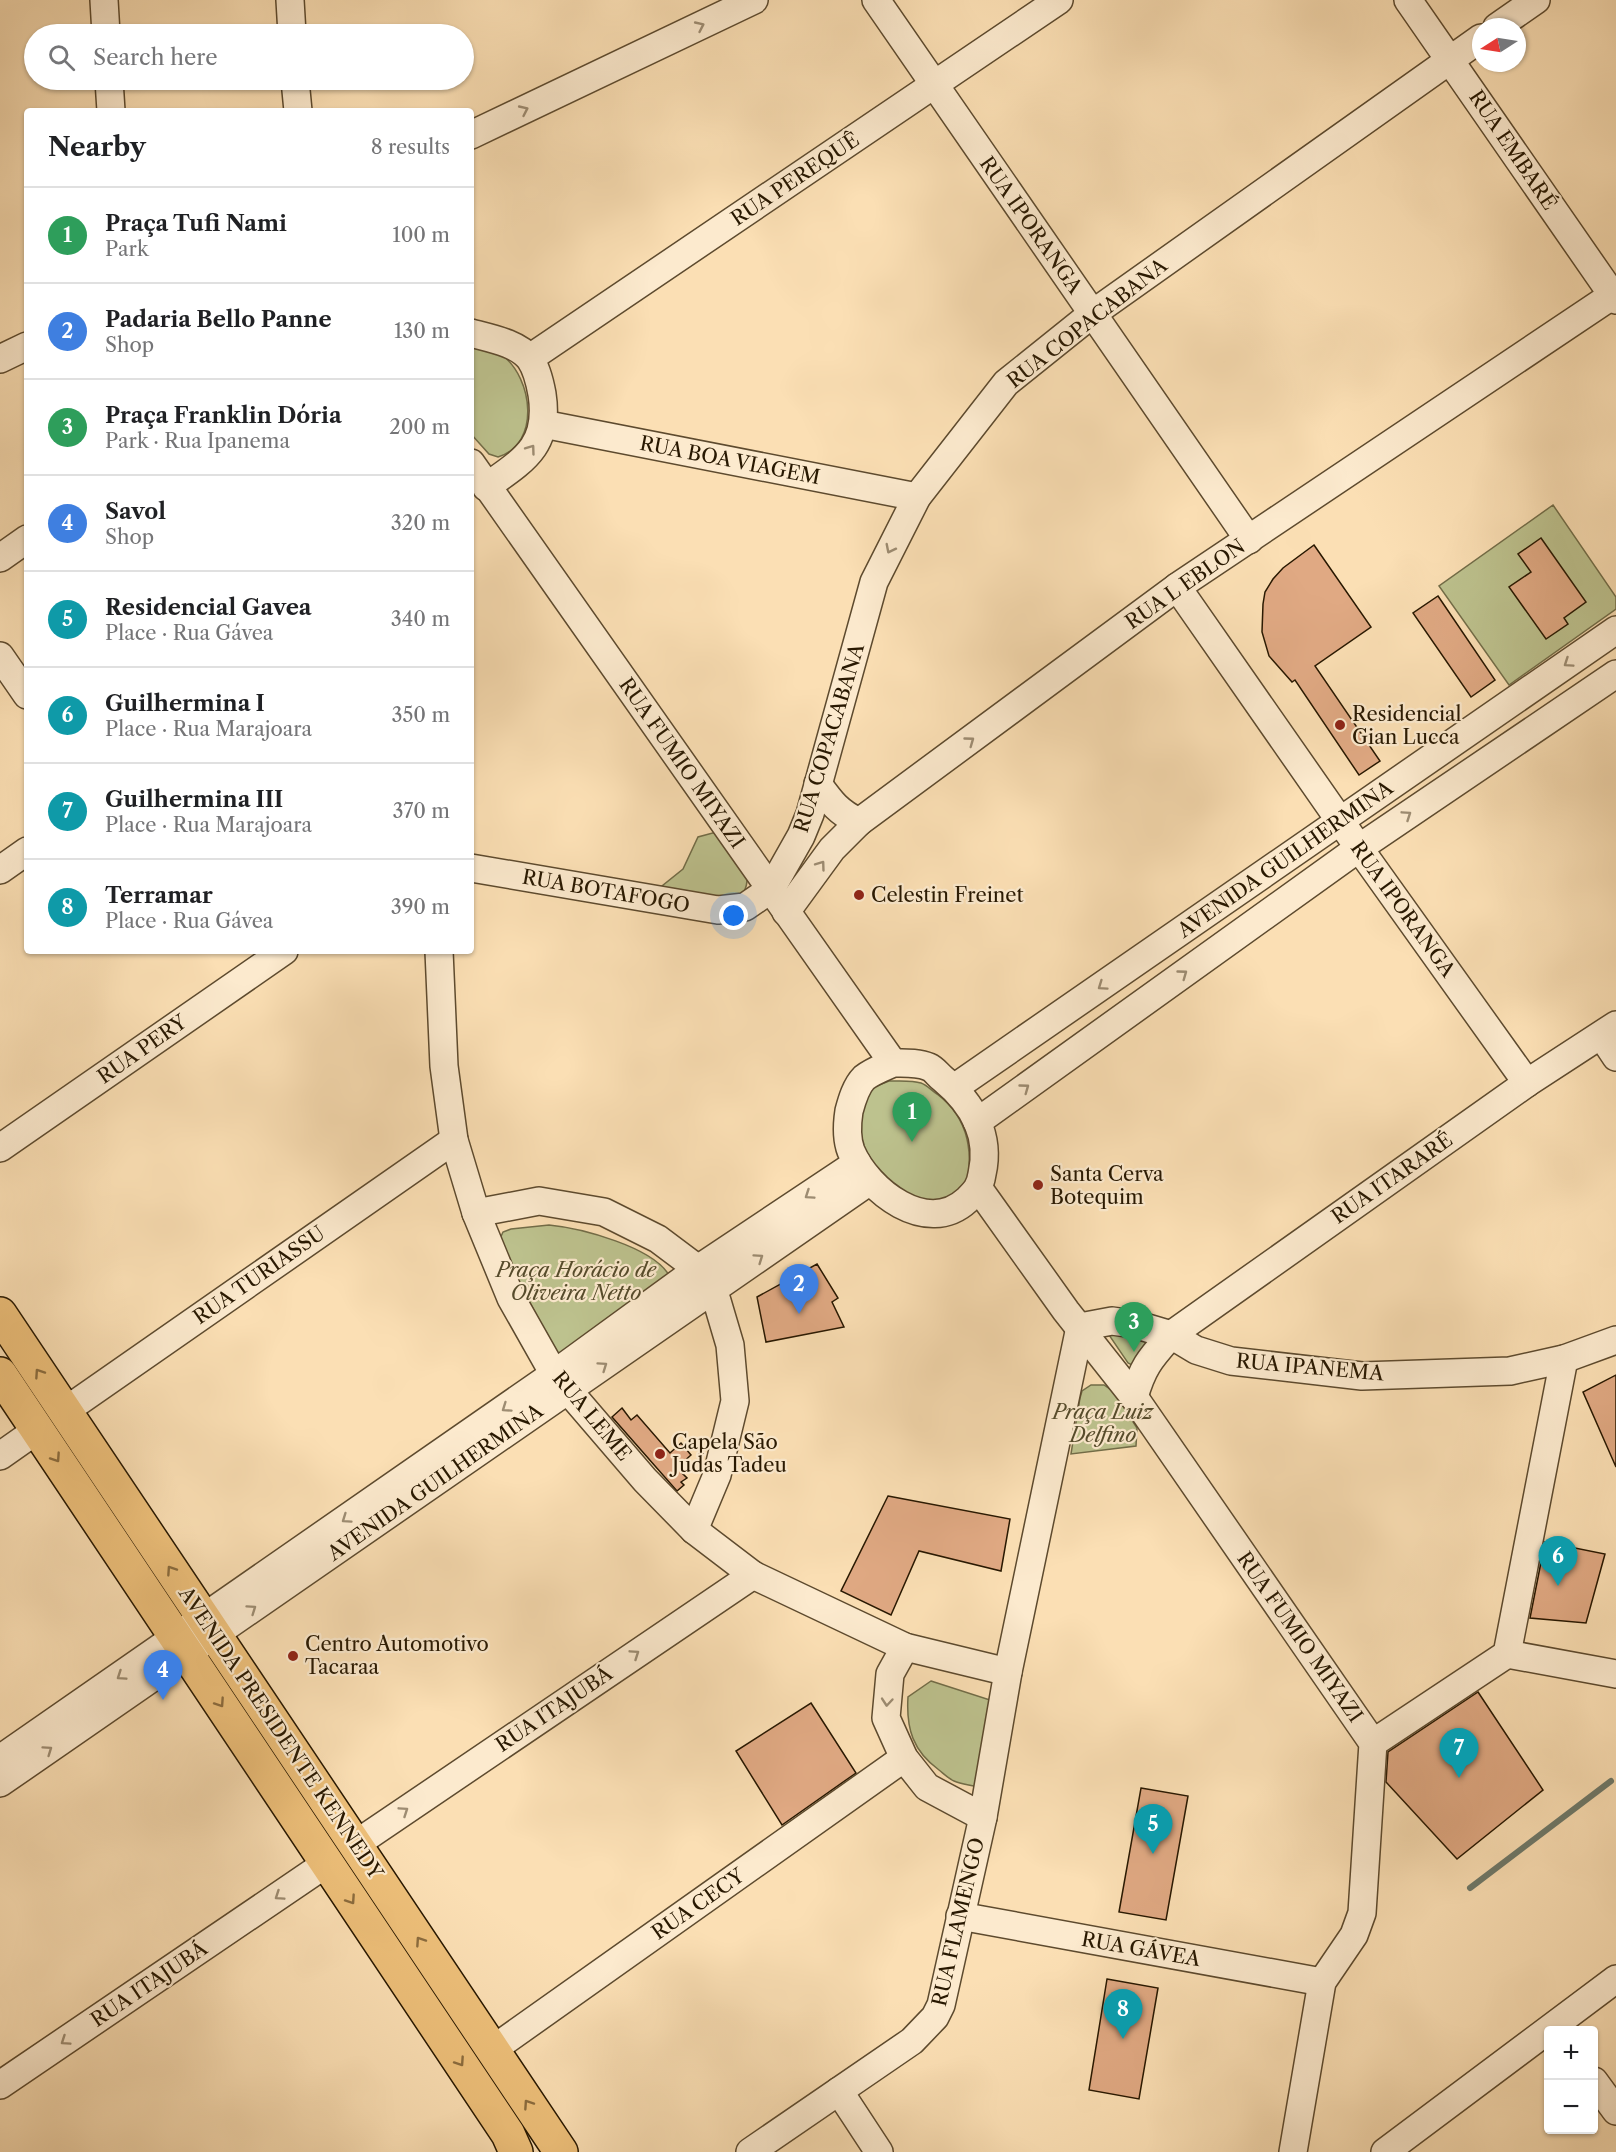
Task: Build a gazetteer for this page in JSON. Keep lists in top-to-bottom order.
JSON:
{
  "streets": {
    "main road": ["AVENIDA PRESIDENTE KENNEDY"],
    "street": [
      "RUA EMBARÉ",
      "RUA PEREQUÊ",
      "RUA IPORANGA",
      "RUA COPACABANA",
      "RUA BOA VIAGEM",
      "RUA L EBLON",
      "RUA FUMIO MIYAZI",
      "AVENIDA GUILHERMINA",
      "RUA BOTAFOGO",
      "RUA PERY",
      "RUA ITARARÉ",
      "RUA TURIASSU",
      "RUA IPANEMA",
      "RUA LEME",
      "RUA ITAJUBÁ",
      "RUA CECY",
      "RUA FLAMENGO",
      "RUA GÁVEA"
    ]
  },
  "crossings": [
    ["RUA EMBARÉ", "RUA COPACABANA"],
    ["RUA EMBARÉ", "RUA L EBLON"],
    ["RUA PEREQUÊ", "RUA IPORANGA"],
    ["RUA IPORANGA", "RUA COPACABANA"],
    ["RUA IPORANGA", "RUA L EBLON"],
    ["RUA IPORANGA", "AVENIDA GUILHERMINA"],
    ["RUA IPORANGA", "RUA ITARARÉ"],
    ["RUA COPACABANA", "RUA BOA VIAGEM"],
    ["RUA COPACABANA", "RUA FUMIO MIYAZI"],
    ["RUA COPACABANA", "RUA BOTAFOGO"],
    ["RUA L EBLON", "RUA FUMIO MIYAZI"],
    ["RUA FUMIO MIYAZI", "AVENIDA GUILHERMINA"],
    ["RUA FUMIO MIYAZI", "RUA BOTAFOGO"],
    ["RUA FUMIO MIYAZI", "RUA ITARARÉ"],
    ["RUA FUMIO MIYAZI", "RUA IPANEMA"],
    ["RUA FUMIO MIYAZI", "RUA FLAMENGO"],
    ["RUA FUMIO MIYAZI", "RUA GÁVEA"],
    ["AVENIDA GUILHERMINA", "RUA LEME"],
    ["AVENIDA GUILHERMINA", "AVENIDA PRESIDENTE KENNEDY"],
    ["RUA ITARARÉ", "RUA IPANEMA"],
    ["RUA TURIASSU", "RUA LEME"],
    ["RUA TURIASSU", "AVENIDA PRESIDENTE KENNEDY"],
    ["RUA IPANEMA", "RUA FLAMENGO"],
    ["RUA LEME", "RUA ITAJUBÁ"],
    ["RUA LEME", "RUA FLAMENGO"],
    ["RUA ITAJUBÁ", "AVENIDA PRESIDENTE KENNEDY"],
    ["AVENIDA PRESIDENTE KENNEDY", "RUA CECY"],
    ["RUA FLAMENGO", "RUA GÁVEA"]
  ],
  "one_way": ["RUA L EBLON"],
  "parks": ["Praça Horácio de Oliveira Netto", "Praça Luiz Delfino"],
  "places": [
    "Residencial Gian Lucca",
    "Celestin Freinet",
    "Santa Cerva Botequim",
    "Capela São Judas Tadeu",
    "Centro Automotivo Tacaraa"
  ],
  "north": "left",
  "page": {
    "search": "Search here",
    "heading": ["Nearby", "8 results"],
    "list": [
      {
        "mark": "1",
        "name": "Praça Tufi Nami",
        "note": "Park",
        "value": "100 m"
      },
      {
        "mark": "2",
        "name": "Padaria Bello Panne",
        "note": "Shop",
        "value": "130 m"
      },
      {
        "mark": "3",
        "name": "Praça Franklin Dória",
        "note": "Park · Rua Ipanema",
        "value": "200 m"
      },
      {
        "mark": "4",
        "name": "Savol",
        "note": "Shop",
        "value": "320 m"
      },
      {
        "mark": "5",
        "name": "Residencial Gavea",
        "note": "Place · Rua Gávea",
        "value": "340 m"
      },
      {
        "mark": "6",
        "name": "Guilhermina I",
        "note": "Place · Rua Marajoara",
        "value": "350 m"
      },
      {
        "mark": "7",
        "name": "Guilhermina III",
        "note": "Place · Rua Marajoara",
        "value": "370 m"
      },
      {
        "mark": "8",
        "name": "Terramar",
        "note": "Place · Rua Gávea",
        "value": "390 m"
      }
    ],
    "pins": [
      "1",
      "2",
      "3",
      "6",
      "4",
      "7",
      "5",
      "8"
    ],
    "map_buttons": ["+", "−"]
  }
}
